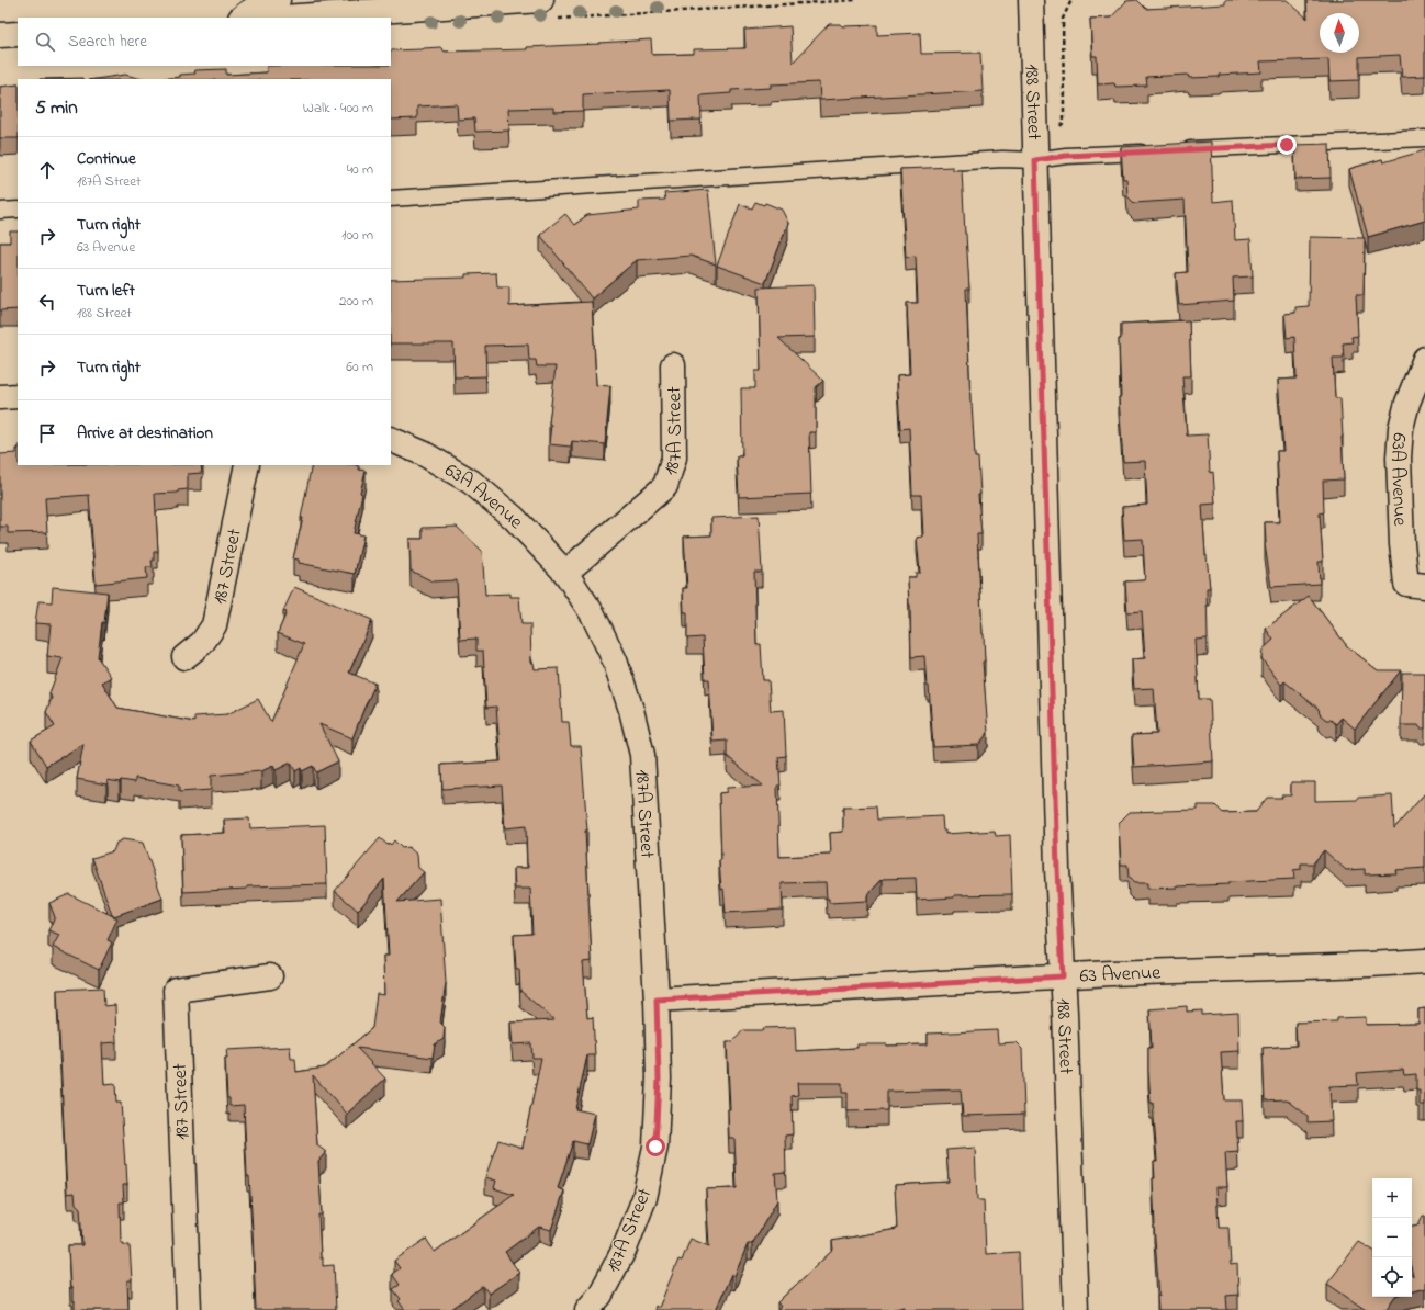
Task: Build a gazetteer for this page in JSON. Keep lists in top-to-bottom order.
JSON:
{
  "streets": {
    "street": [
      "188 Street",
      "187A Street",
      "63A Avenue",
      "187 Street",
      "63 Avenue"
    ]
  },
  "crossings": [
    ["188 Street", "63 Avenue"],
    ["187A Street", "63A Avenue"],
    ["187A Street", "63 Avenue"]
  ],
  "north": "top",
  "page": {
    "search": "Search here",
    "heading": ["5 min", "Walk · 400 m"],
    "list": [
      ["Continue", "187A Street", "40 m"],
      ["Turn right", "63 Avenue", "100 m"],
      ["Turn left", "188 Street", "200 m"],
      ["Turn right", "60 m"],
      "Arrive at destination"
    ],
    "map_buttons": ["+", "−"]
  }
}
